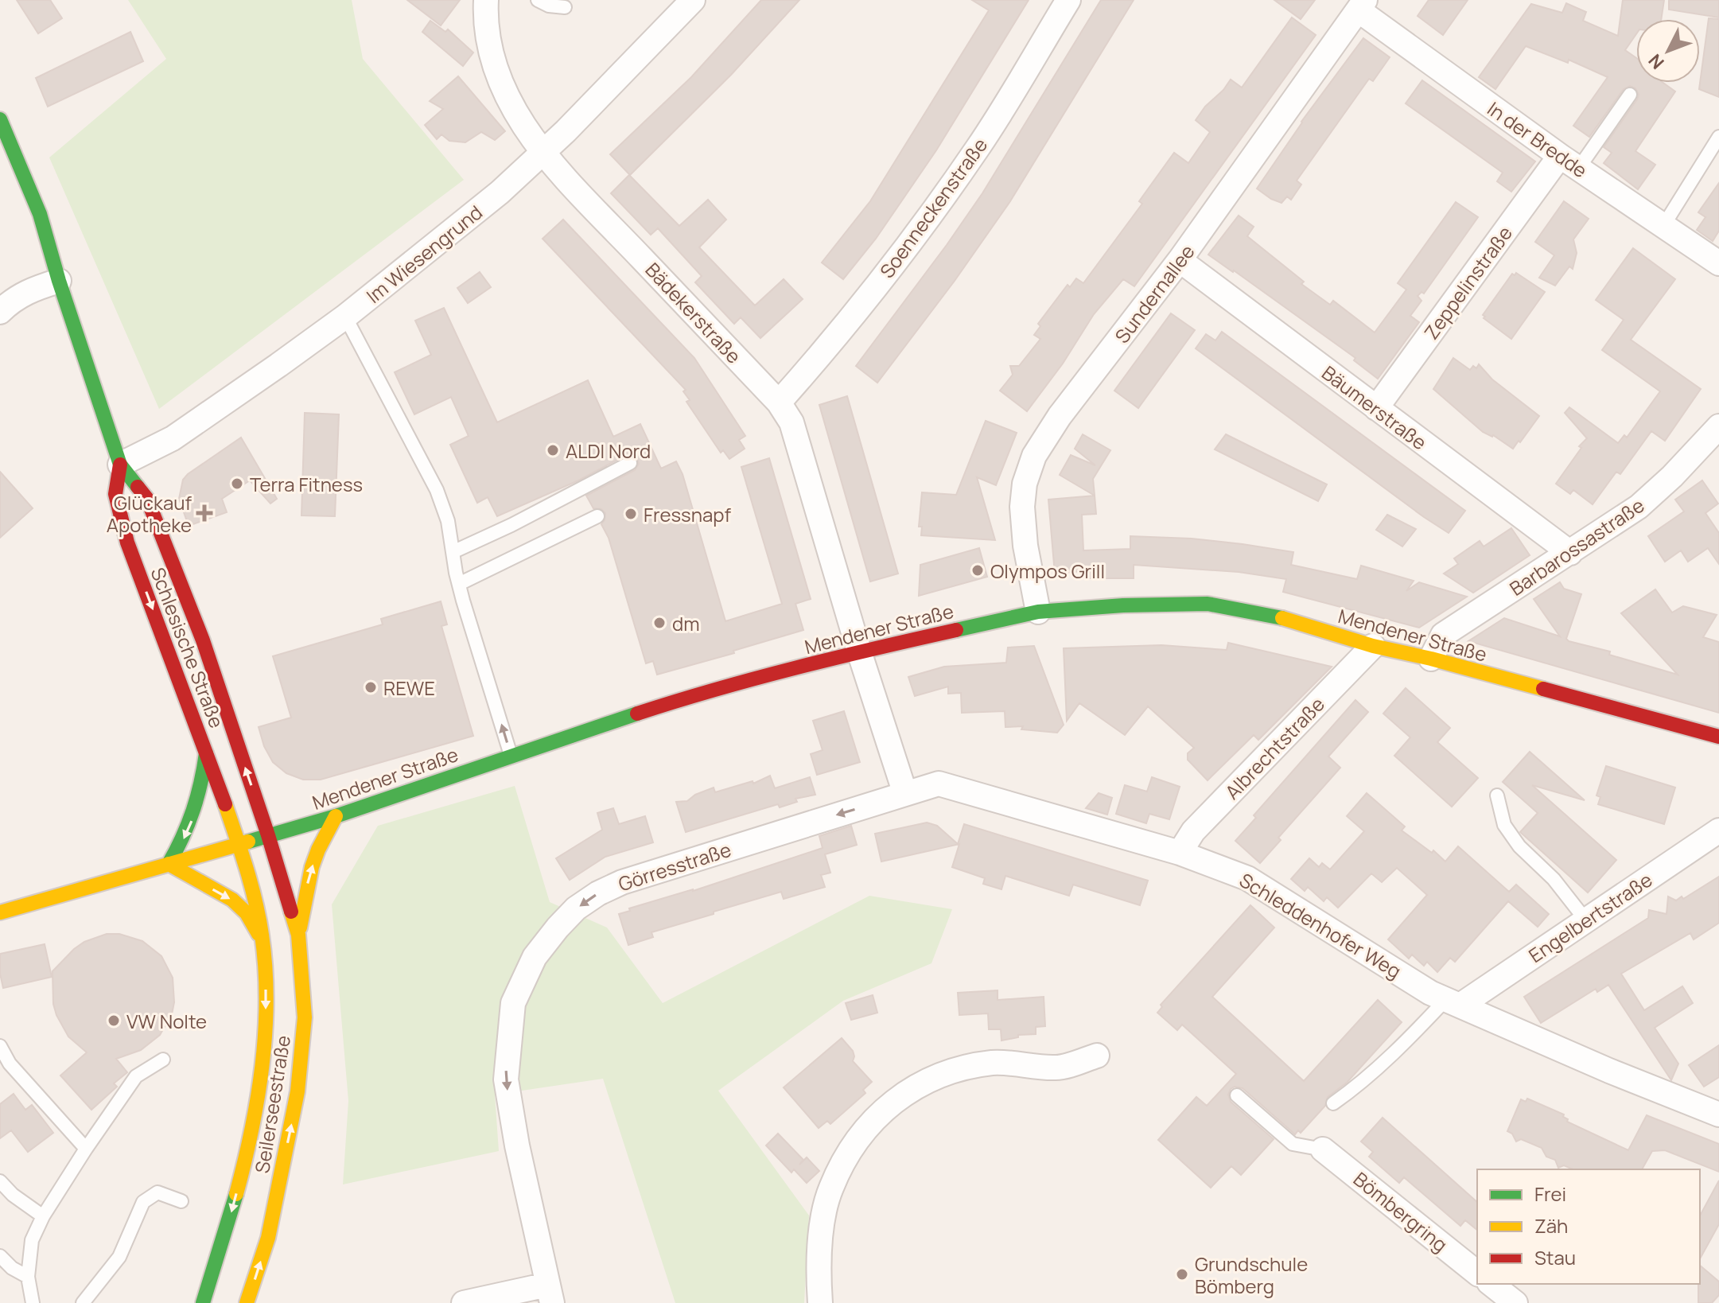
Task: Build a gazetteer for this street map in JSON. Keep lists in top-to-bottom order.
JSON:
{
  "streets": {
    "main road": ["Mendener Straße", "Schlesische Straße", "Seilerseestraße"],
    "street": [
      "In der Bredde",
      "Soenneckenstraße",
      "Im Wiesengrund",
      "Zeppelinstraße",
      "Sundernallee",
      "Bädekerstraße",
      "Bäumerstraße",
      "Barbarossastraße",
      "Albrechtstraße",
      "Görresstraße",
      "Engelbertstraße",
      "Schleddenhofer Weg",
      "Bömbergring"
    ]
  },
  "crossings": [
    ["In der Bredde", "Zeppelinstraße"],
    ["In der Bredde", "Sundernallee"],
    ["Soenneckenstraße", "Bädekerstraße"],
    ["Im Wiesengrund", "Bädekerstraße"],
    ["Im Wiesengrund", "Schlesische Straße"],
    ["Zeppelinstraße", "Bäumerstraße"],
    ["Sundernallee", "Bäumerstraße"],
    ["Sundernallee", "Mendener Straße"],
    ["Bädekerstraße", "Mendener Straße"],
    ["Bäumerstraße", "Barbarossastraße"],
    ["Barbarossastraße", "Mendener Straße"],
    ["Mendener Straße", "Schlesische Straße"],
    ["Mendener Straße", "Albrechtstraße"],
    ["Mendener Straße", "Seilerseestraße"],
    ["Schlesische Straße", "Seilerseestraße"],
    ["Albrechtstraße", "Schleddenhofer Weg"],
    ["Görresstraße", "Schleddenhofer Weg"],
    ["Engelbertstraße", "Schleddenhofer Weg"]
  ],
  "one_way": ["Görresstraße"],
  "places": {
    "other": [
      "ALDI Nord",
      "Terra Fitness",
      "Fressnapf",
      "Olympos Grill",
      "dm",
      "REWE",
      "VW Nolte",
      "Grundschule Bömberg"
    ],
    "health": ["Glückauf Apotheke"]
  },
  "legend": ["Frei", "Zäh", "Stau"],
  "north": "bottom left"
}
